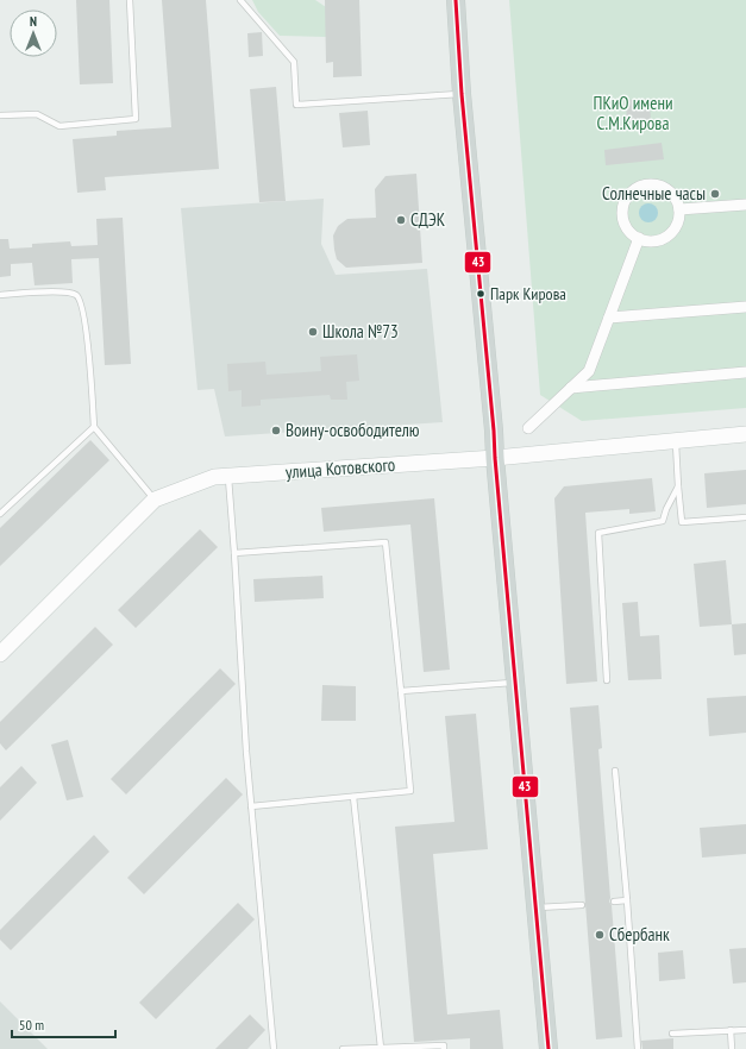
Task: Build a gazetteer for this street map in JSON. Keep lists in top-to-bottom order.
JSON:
{
  "streets": {
    "street": ["улица Котовского"]
  },
  "parks": ["ПКиО имени С.М.Кирова"],
  "places": [
    "Солнечные часы",
    "СДЭК",
    "Парк Кирова",
    "Школа №73",
    "Воину-освободителю",
    "Сбербанк"
  ],
  "lines": ["transit line 43"],
  "scale_bar": "50 m",
  "north": "top"
}
